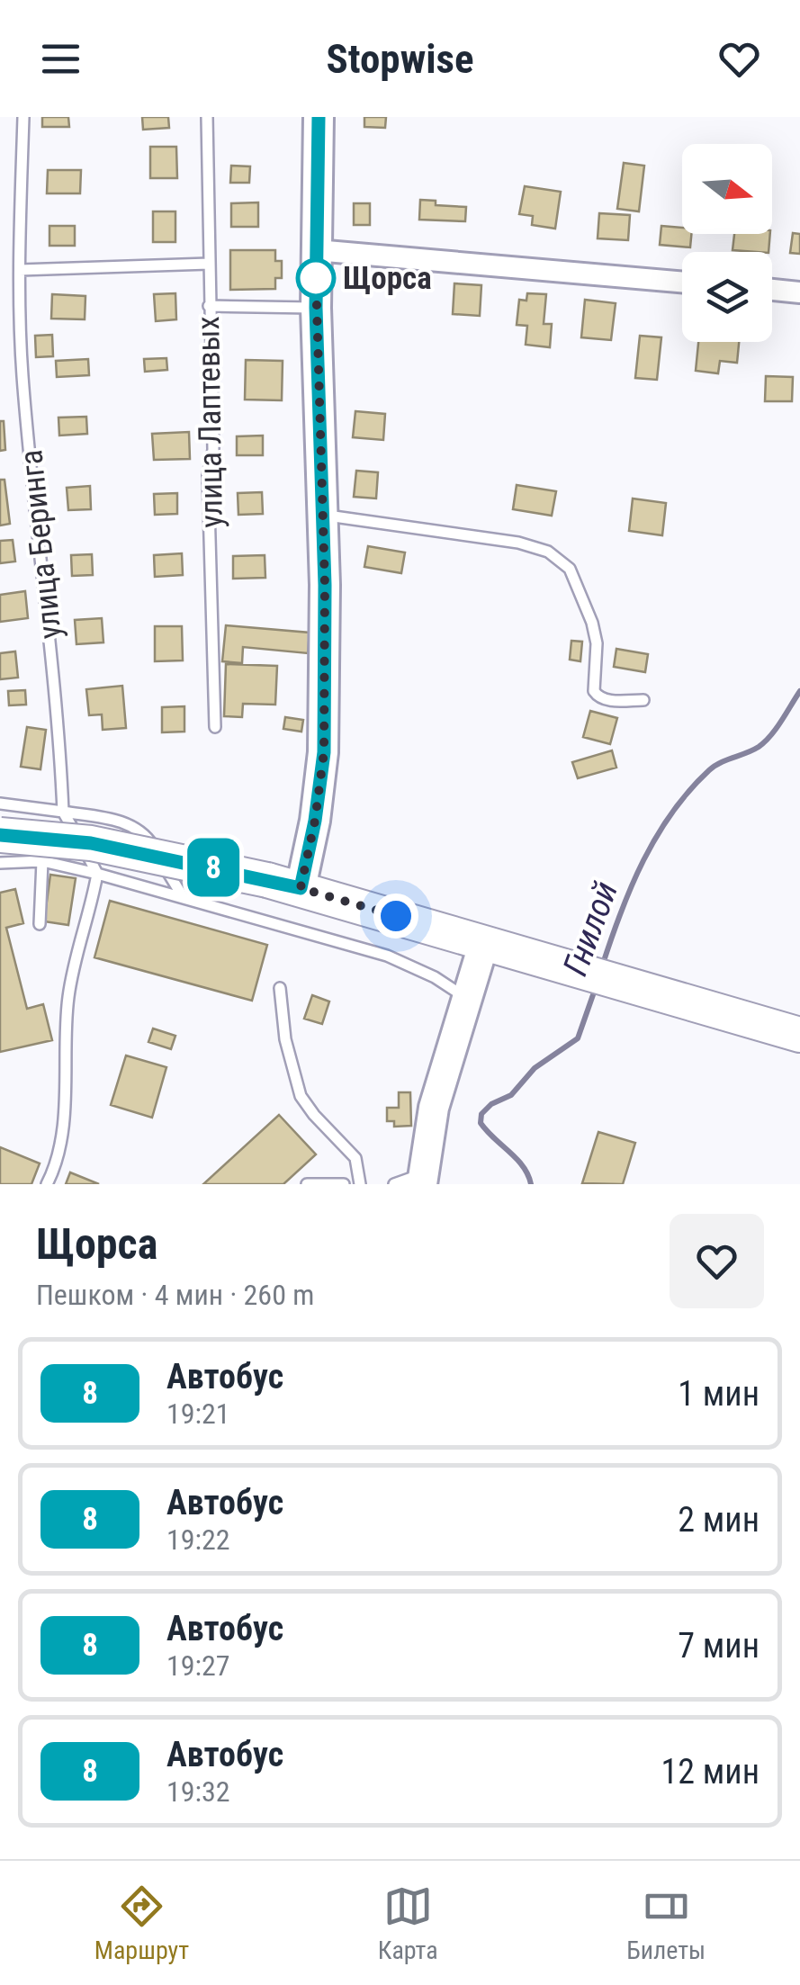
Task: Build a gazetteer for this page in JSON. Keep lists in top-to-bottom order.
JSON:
{
  "streets": {
    "lane": ["улица Лаптевых", "улица Беринга"]
  },
  "water": ["Гнилой"],
  "places": ["Щорса"],
  "lines": ["bus line 8"],
  "north": "right",
  "page": {
    "header": "Stopwise",
    "on_map": "8",
    "heading": ["Щорса", "Пешком · 4 мин · 260 m"],
    "list": [
      {
        "mark": "8",
        "name": "Автобус",
        "note": "19:21",
        "value": "1 мин"
      },
      {
        "mark": "8",
        "name": "Автобус",
        "note": "19:22",
        "value": "2 мин"
      },
      {
        "mark": "8",
        "name": "Автобус",
        "note": "19:27",
        "value": "7 мин"
      },
      {
        "mark": "8",
        "name": "Автобус",
        "note": "19:32",
        "value": "12 мин"
      }
    ],
    "tabs": ["Маршрут", "Карта", "Билеты"]
  }
}
